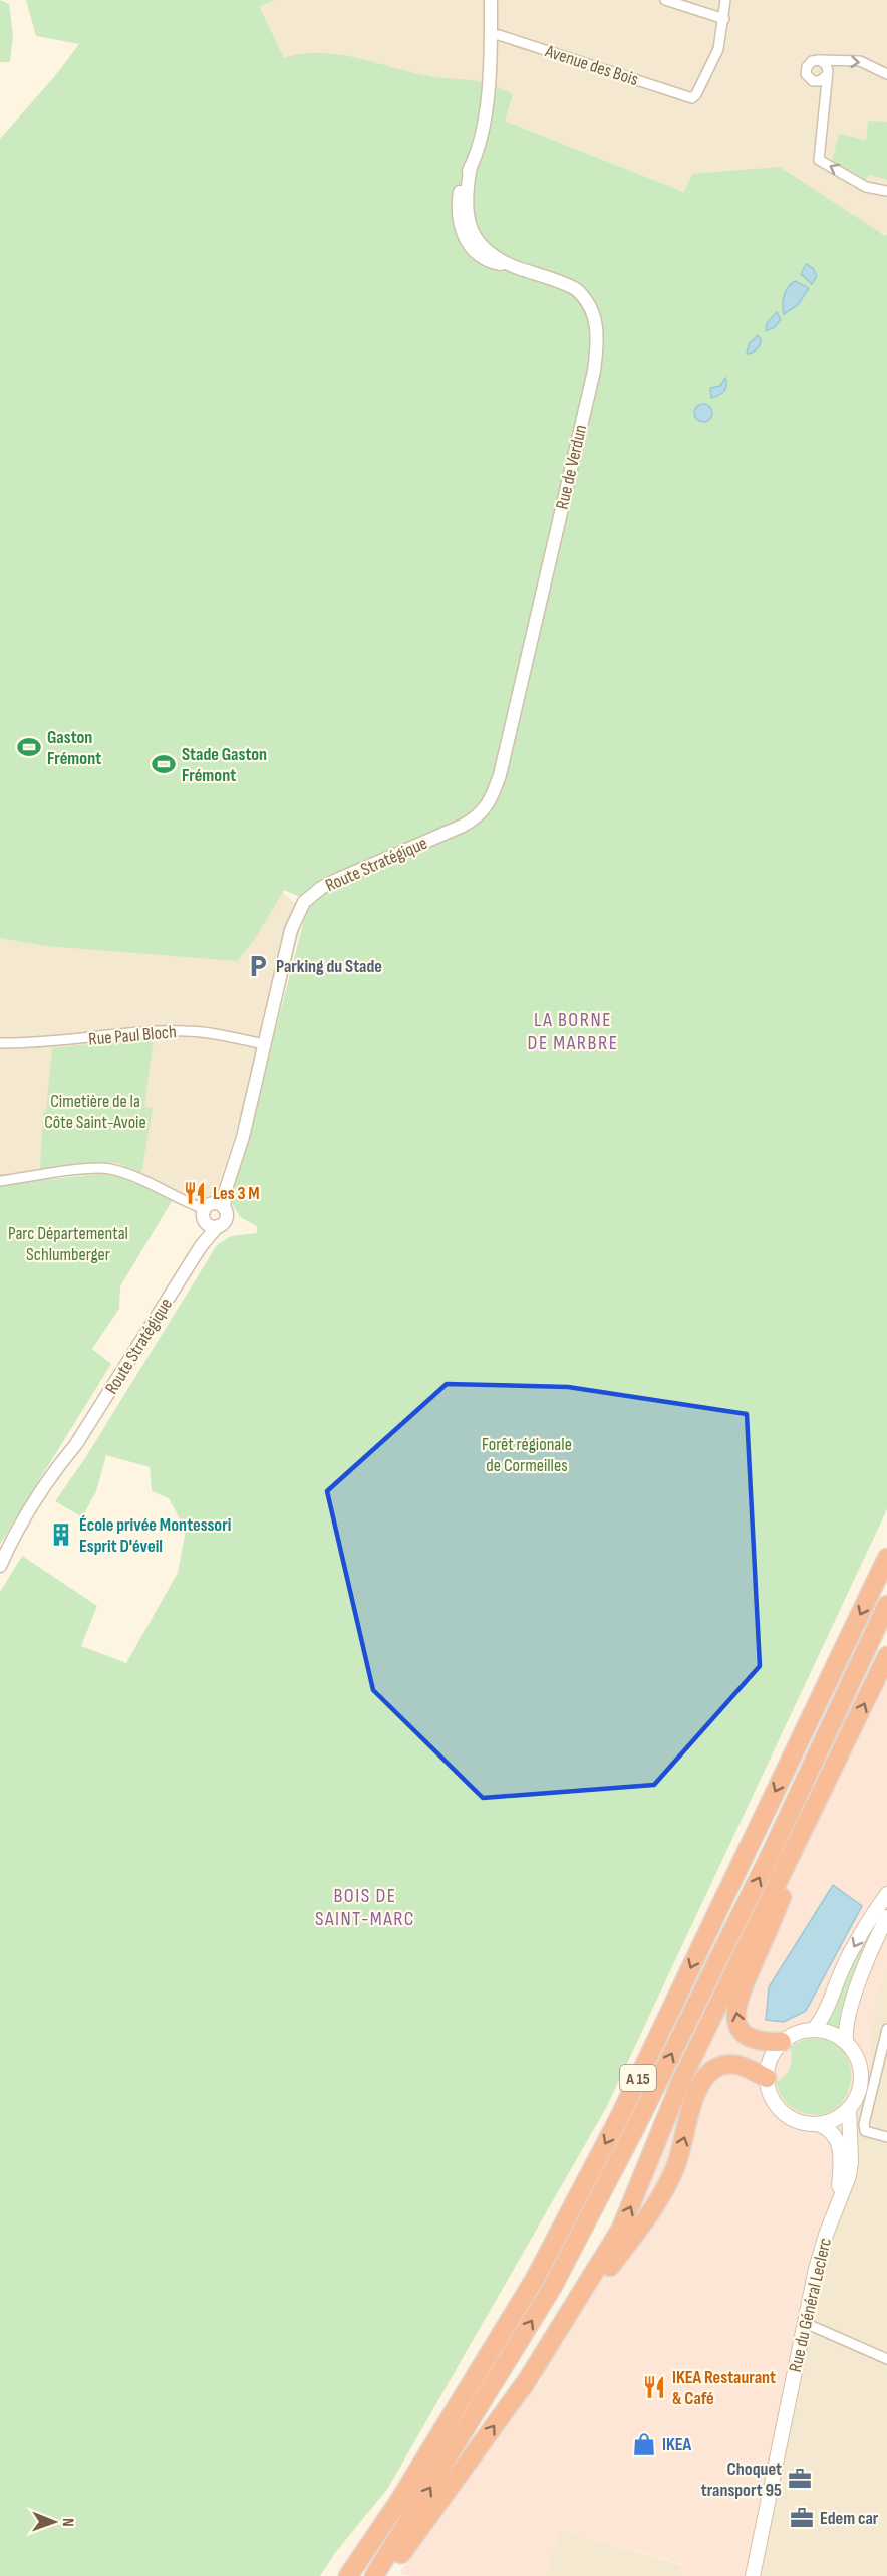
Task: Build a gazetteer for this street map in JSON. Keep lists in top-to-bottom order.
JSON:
{
  "streets": {
    "highway": ["A 15"],
    "main road": ["Rue du Général Leclerc"],
    "street": [
      "Avenue des Bois",
      "Rue de Verdun",
      "Route Stratégique",
      "Rue Paul Bloch"
    ]
  },
  "crossings": [
    ["Avenue des Bois", "Rue de Verdun"],
    ["Rue de Verdun", "Route Stratégique"],
    ["Route Stratégique", "Rue Paul Bloch"]
  ],
  "districts": ["LA BORNE DE MARBRE", "BOIS DE SAINT-MARC"],
  "parks": ["Cimetière de la Côte Saint-Avoie", "Parc Départemental Schlumberger", "Forêt régionale de Cormeilles"],
  "places": {
    "sports": ["Gaston Frémont", "Stade Gaston Frémont"],
    "parking": ["Parking du Stade"],
    "restaurant": ["Les 3 M", "IKEA Restaurant & Café"],
    "building": ["École privée Montessori Esprit D'éveil"],
    "shop": ["IKEA"],
    "office": ["Choquet transport 95", "Edem car"]
  },
  "north": "right"
}
